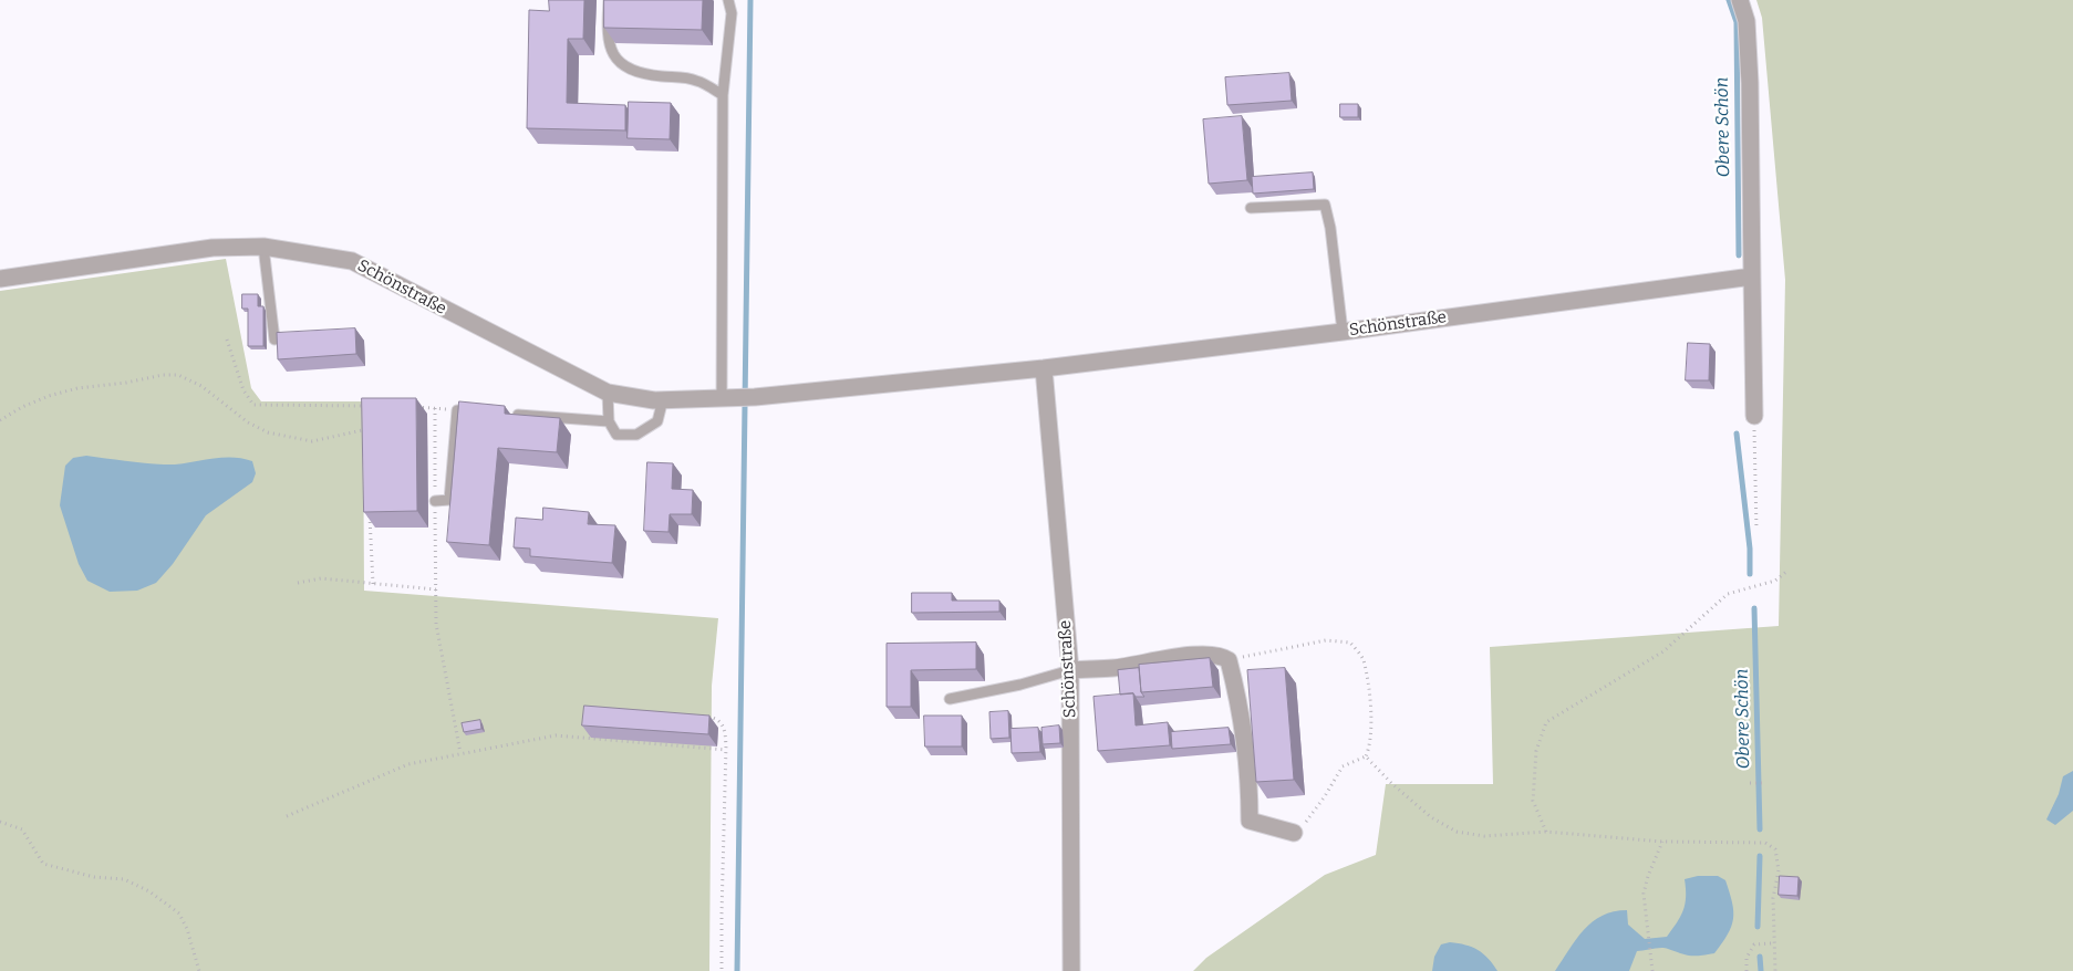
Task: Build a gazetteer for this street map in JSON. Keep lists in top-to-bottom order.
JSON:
{
  "streets": {
    "street": ["Schönstraße"]
  },
  "water": ["Obere Schön"]
}
